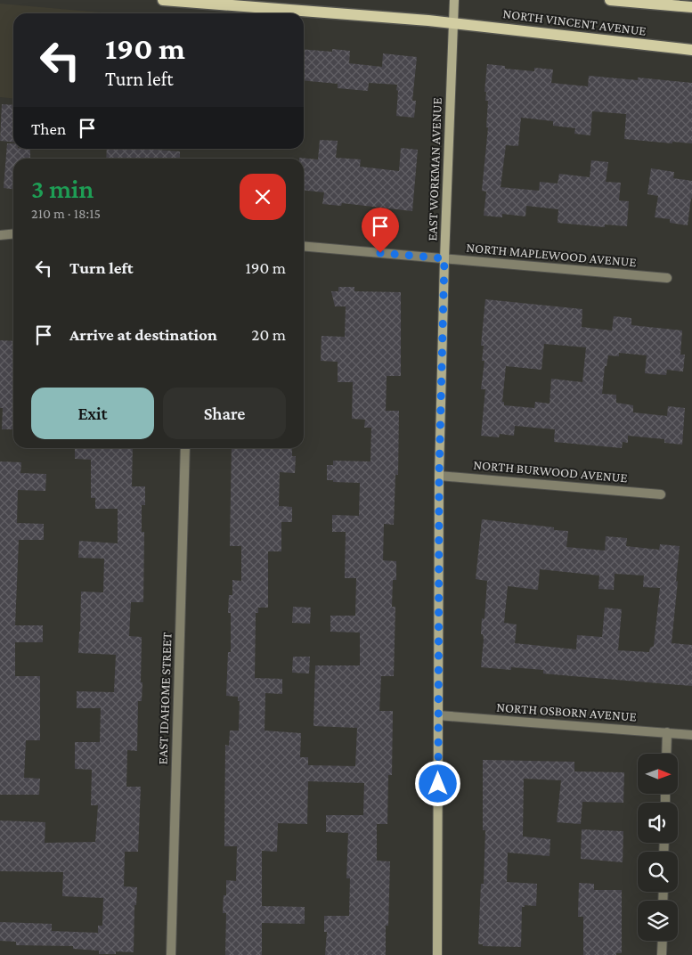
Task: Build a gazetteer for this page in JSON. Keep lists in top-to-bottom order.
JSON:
{
  "streets": {
    "main road": ["NORTH VINCENT AVENUE"],
    "street": [
      "EAST WORKMAN AVENUE",
      "NORTH MAPLEWOOD AVENUE",
      "NORTH BURWOOD AVENUE",
      "EAST IDAHOME STREET",
      "NORTH OSBORN AVENUE"
    ]
  },
  "crossings": [
    ["NORTH VINCENT AVENUE", "EAST WORKMAN AVENUE"],
    ["EAST WORKMAN AVENUE", "NORTH MAPLEWOOD AVENUE"],
    ["EAST WORKMAN AVENUE", "NORTH BURWOOD AVENUE"],
    ["EAST WORKMAN AVENUE", "NORTH OSBORN AVENUE"]
  ],
  "north": "right",
  "page": {
    "turn": ["190 m", "Turn left"],
    "then": "Then",
    "heading": ["3 min", "210 m · 18:15"],
    "list": [
      {
        "name": "Turn left",
        "value": "190 m"
      },
      {
        "name": "Arrive at destination",
        "value": "20 m"
      }
    ],
    "buttons": ["Exit", "Share"]
  }
}
